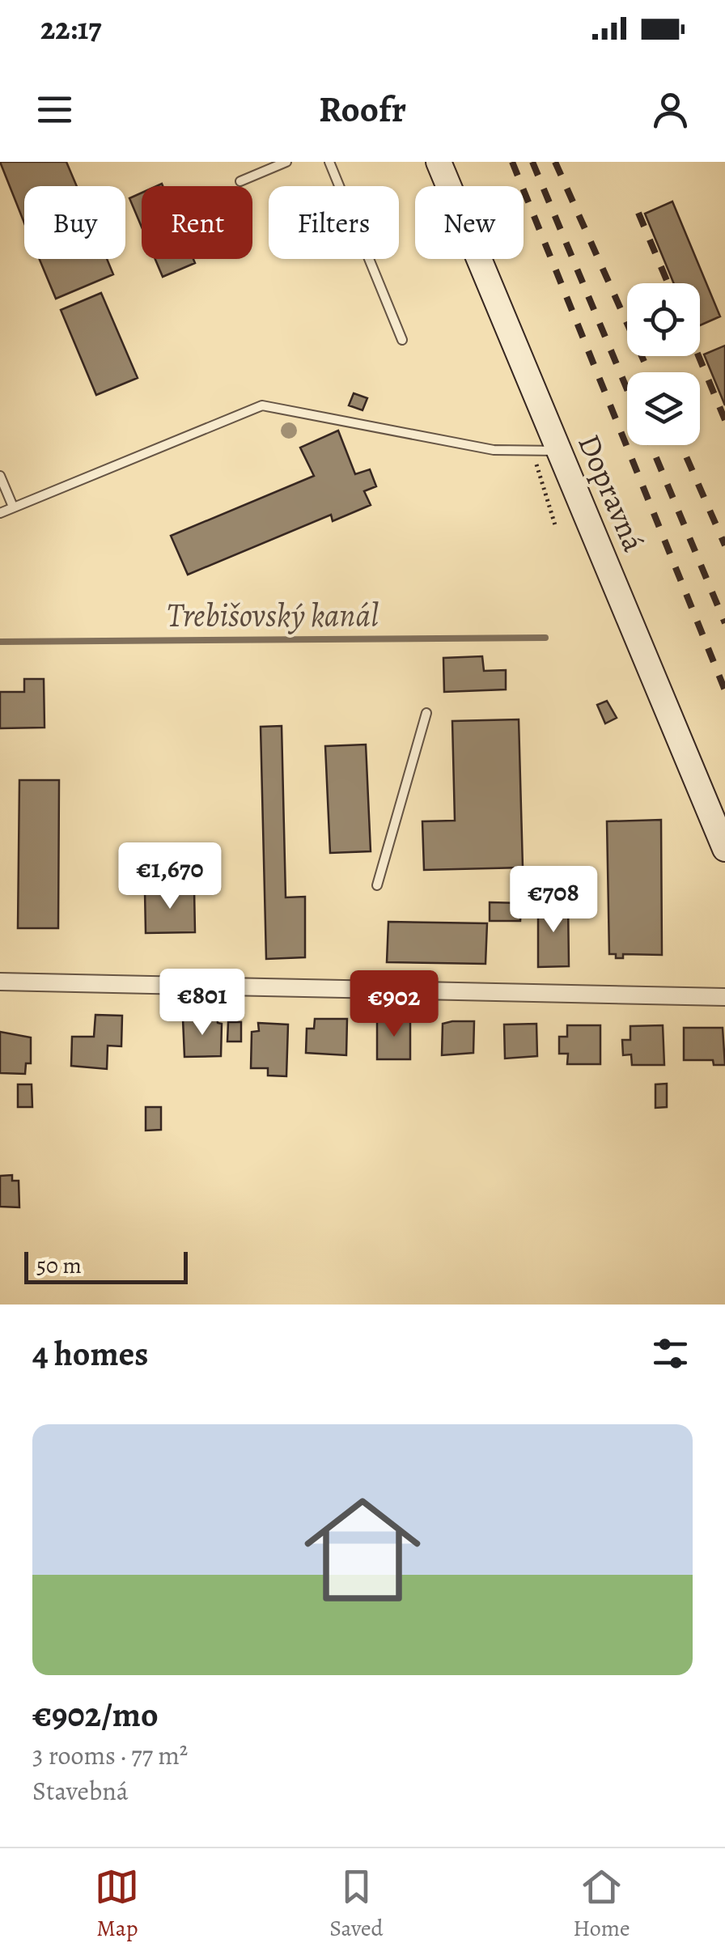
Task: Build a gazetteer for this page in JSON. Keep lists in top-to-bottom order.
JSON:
{
  "streets": {
    "street": ["Dopravná"]
  },
  "water": ["Trebišovský kanál"],
  "scale_bar": "50 m",
  "page": {
    "status": "22:17",
    "header": "Roofr",
    "chip": [
      "Buy",
      "Rent",
      "Filters",
      "New"
    ],
    "price": [
      "€1,670",
      "€708",
      "€801",
      "€902"
    ],
    "scale": "50 m",
    "heading": "4 homes",
    "list": [
      {
        "name": "€902/mo",
        "note": "3 rooms · 77 m² · Stavebná"
      }
    ],
    "tabs": ["Map", "Saved", "Home"]
  }
}
